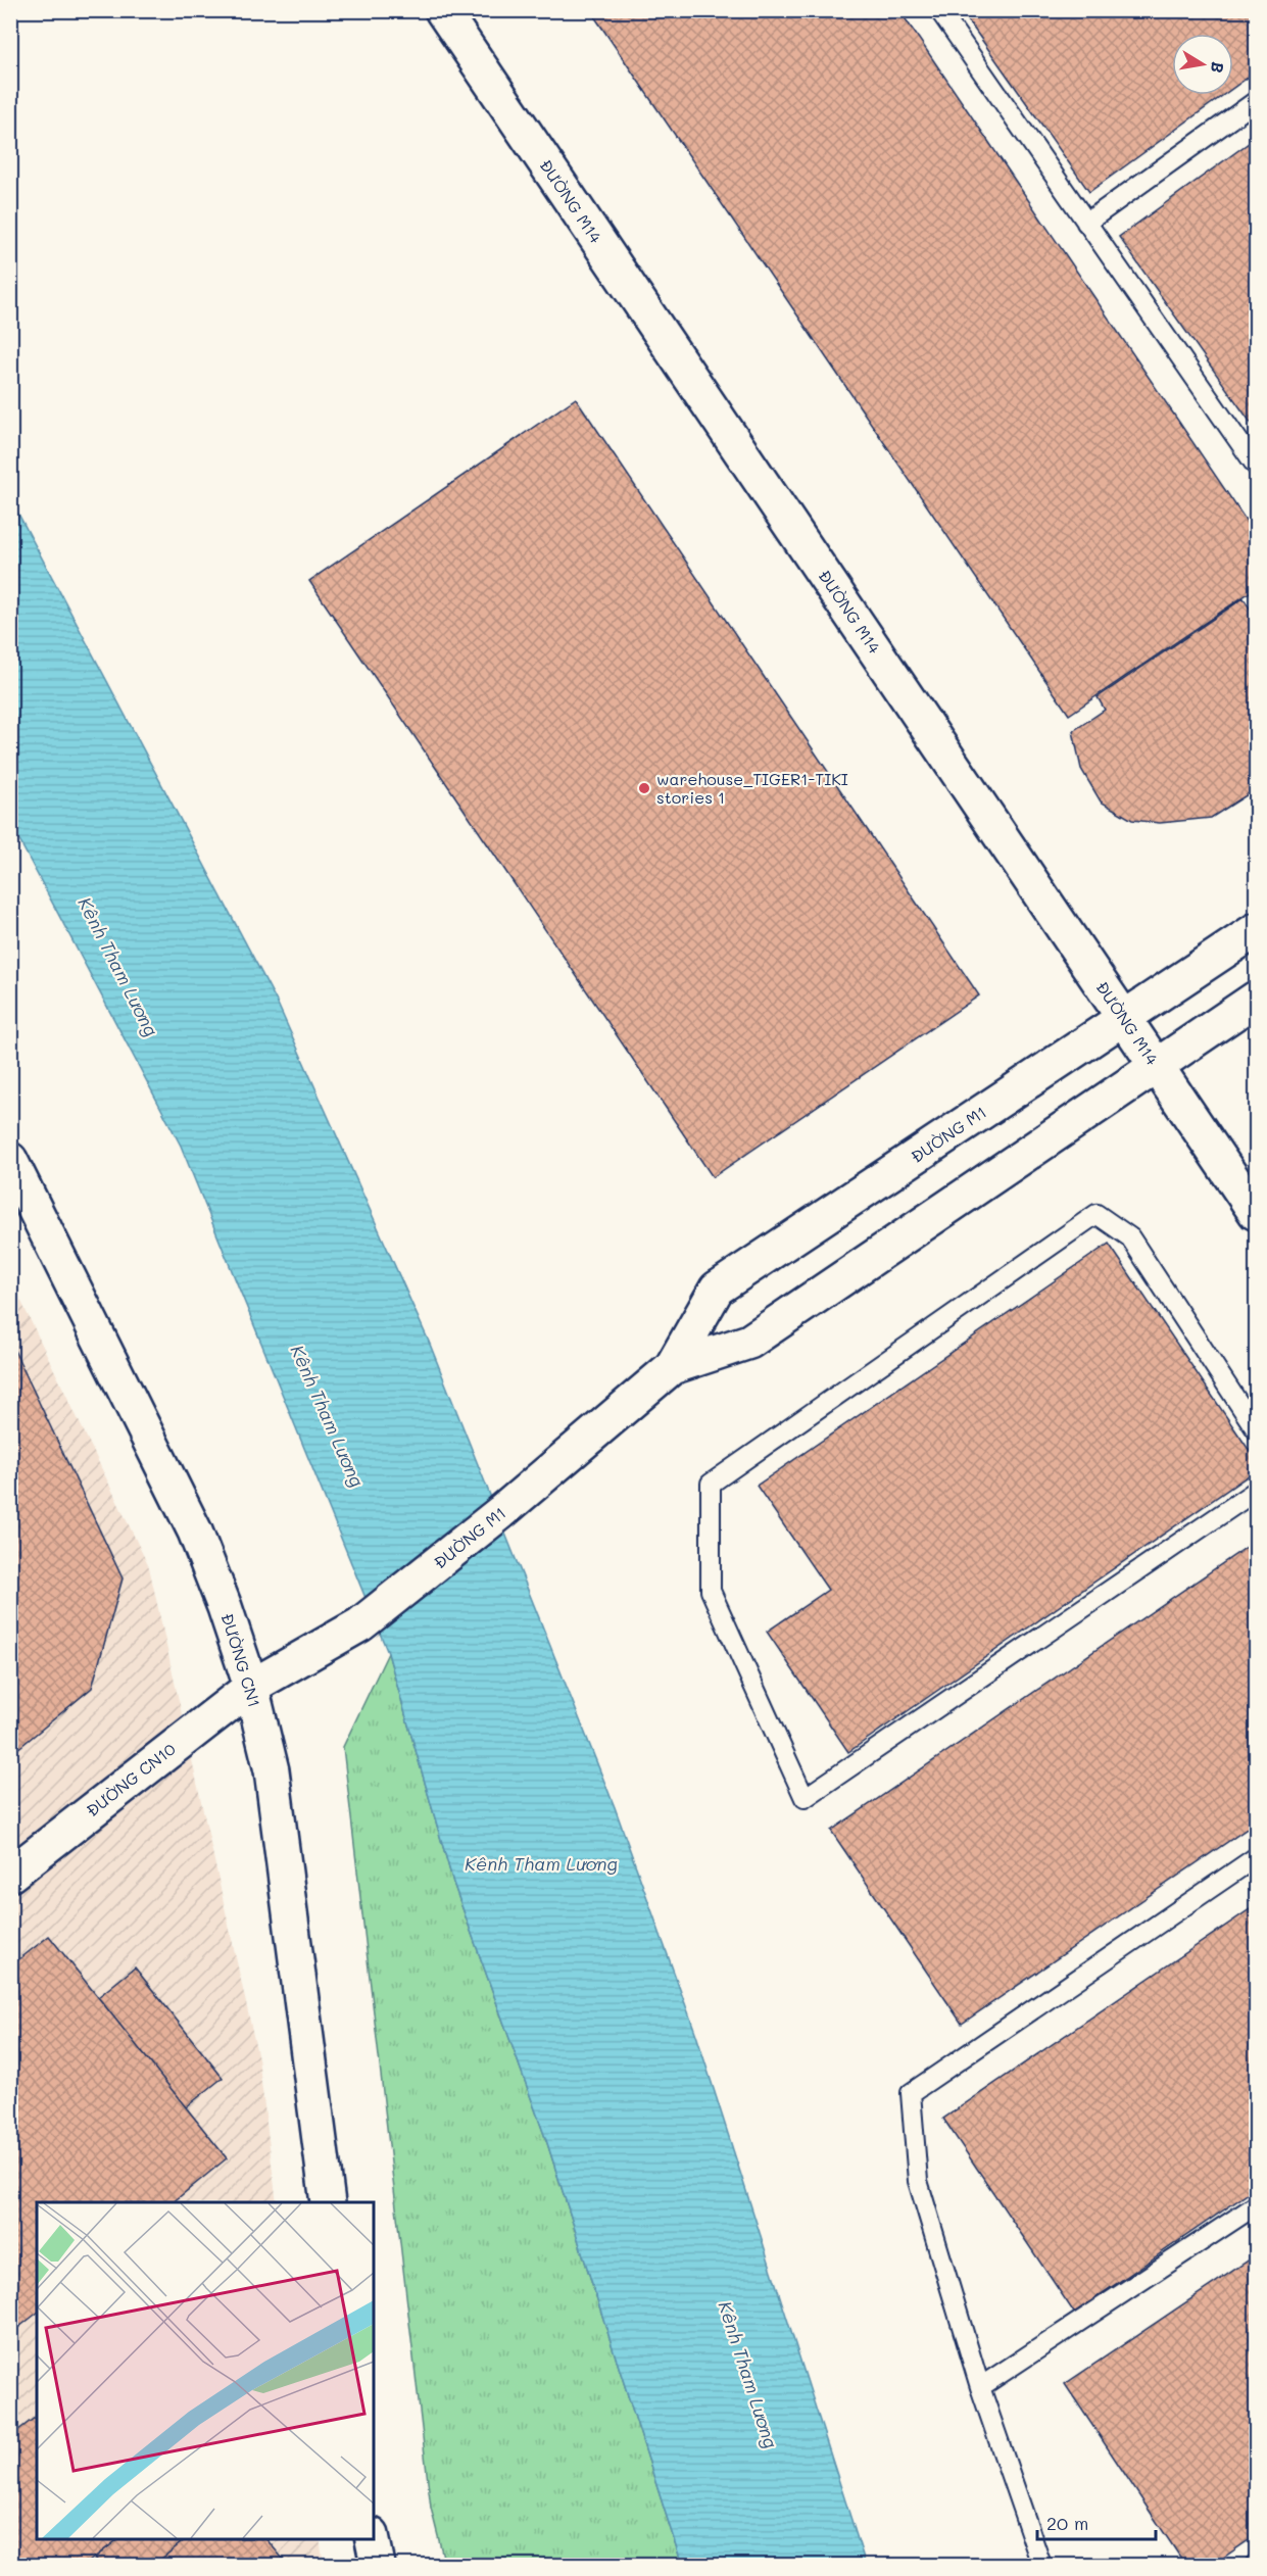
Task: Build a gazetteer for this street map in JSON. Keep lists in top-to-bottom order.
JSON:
{
  "streets": {
    "street": [
      "ĐƯỜNG M14",
      "ĐƯỜNG M1",
      "ĐƯỜNG CN1",
      "ĐƯỜNG CN10"
    ]
  },
  "crossings": [
    ["ĐƯỜNG M14", "ĐƯỜNG M1"],
    ["ĐƯỜNG M1", "ĐƯỜNG CN1"],
    ["ĐƯỜNG M1", "ĐƯỜNG CN10"],
    ["ĐƯỜNG CN1", "ĐƯỜNG CN10"]
  ],
  "water": ["Kênh Tham Lương"],
  "places": ["warehouse_TIGER1-TIKI stories 1"],
  "scale_bar": "20 m",
  "north": "right"
}
